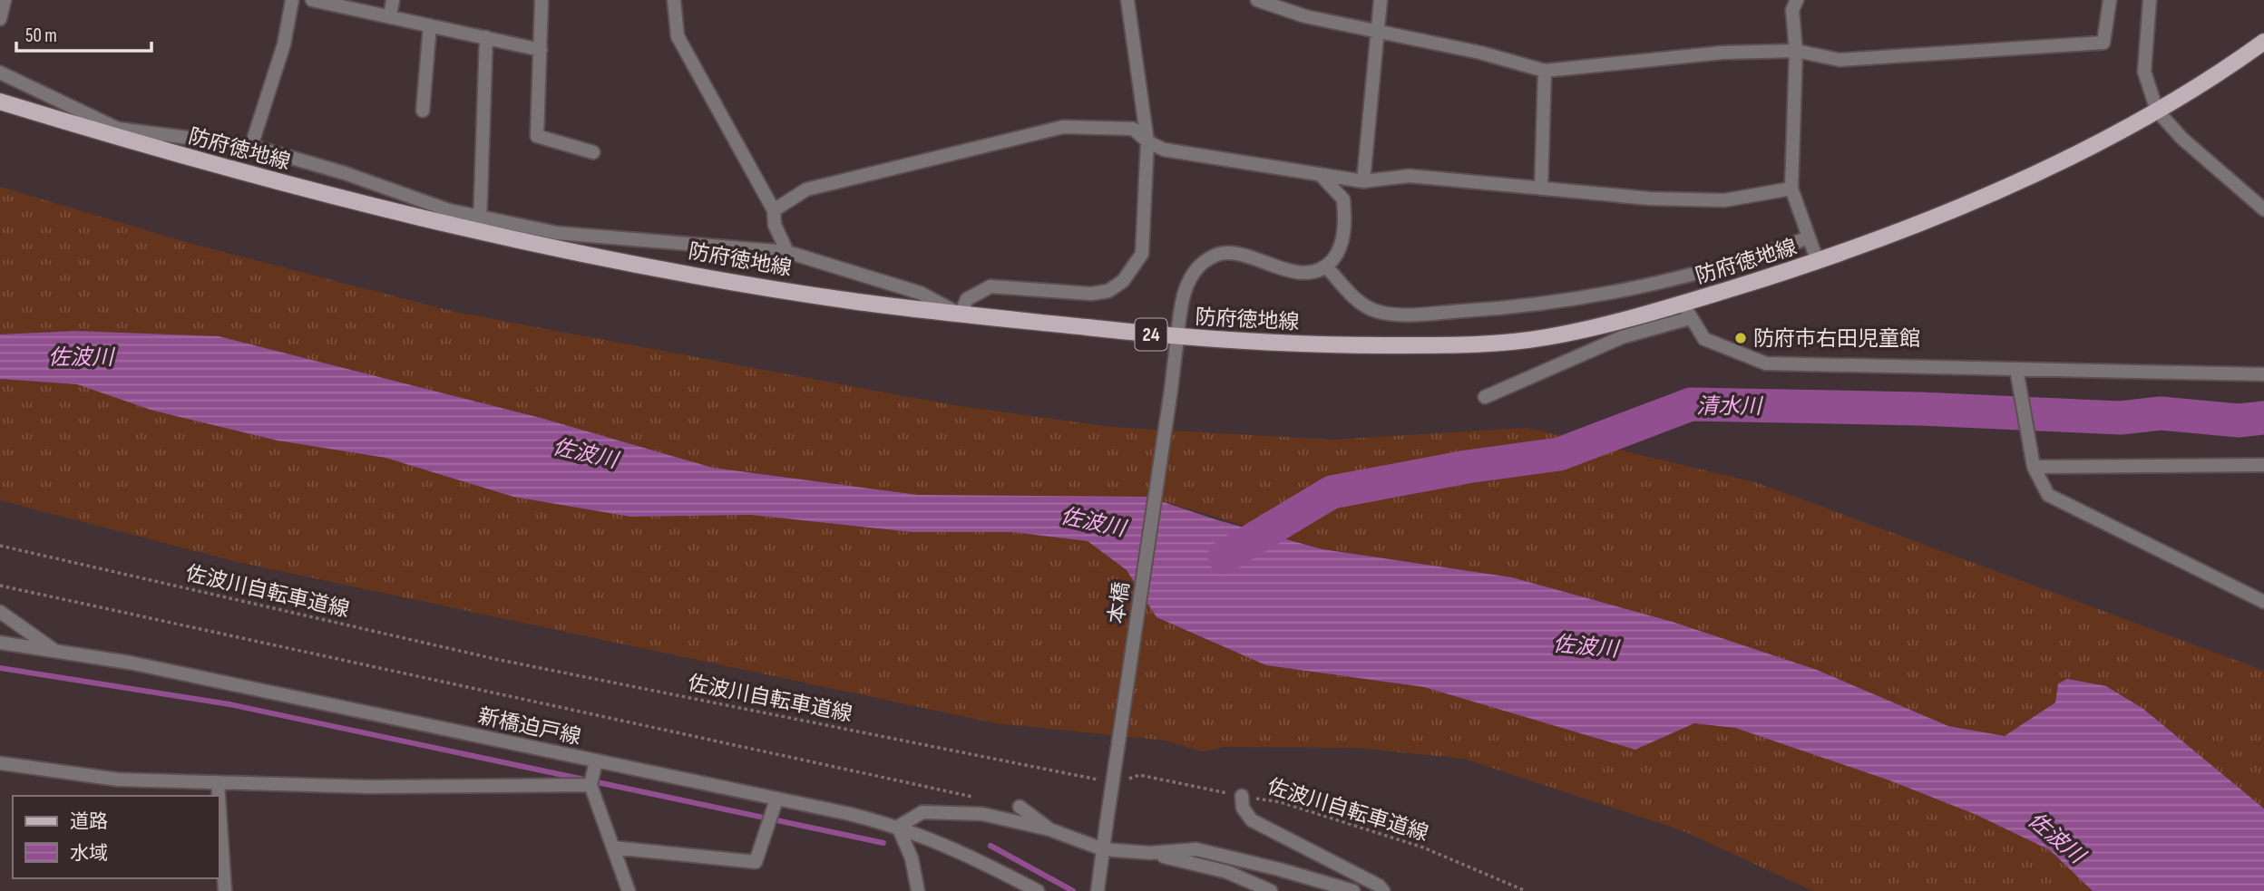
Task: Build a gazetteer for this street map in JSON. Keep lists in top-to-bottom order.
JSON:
{
  "streets": {
    "main road": ["防府徳地線", "24"],
    "street": ["本橋", "新橋迫戸線"],
    "path": ["佐波川自転車道線"]
  },
  "crossings": [
    ["防府徳地線", "本橋"]
  ],
  "water": ["佐波川", "清水川"],
  "places": ["防府市右田児童館"],
  "legend": ["道路", "水域"],
  "scale_bar": "50 m"
}
